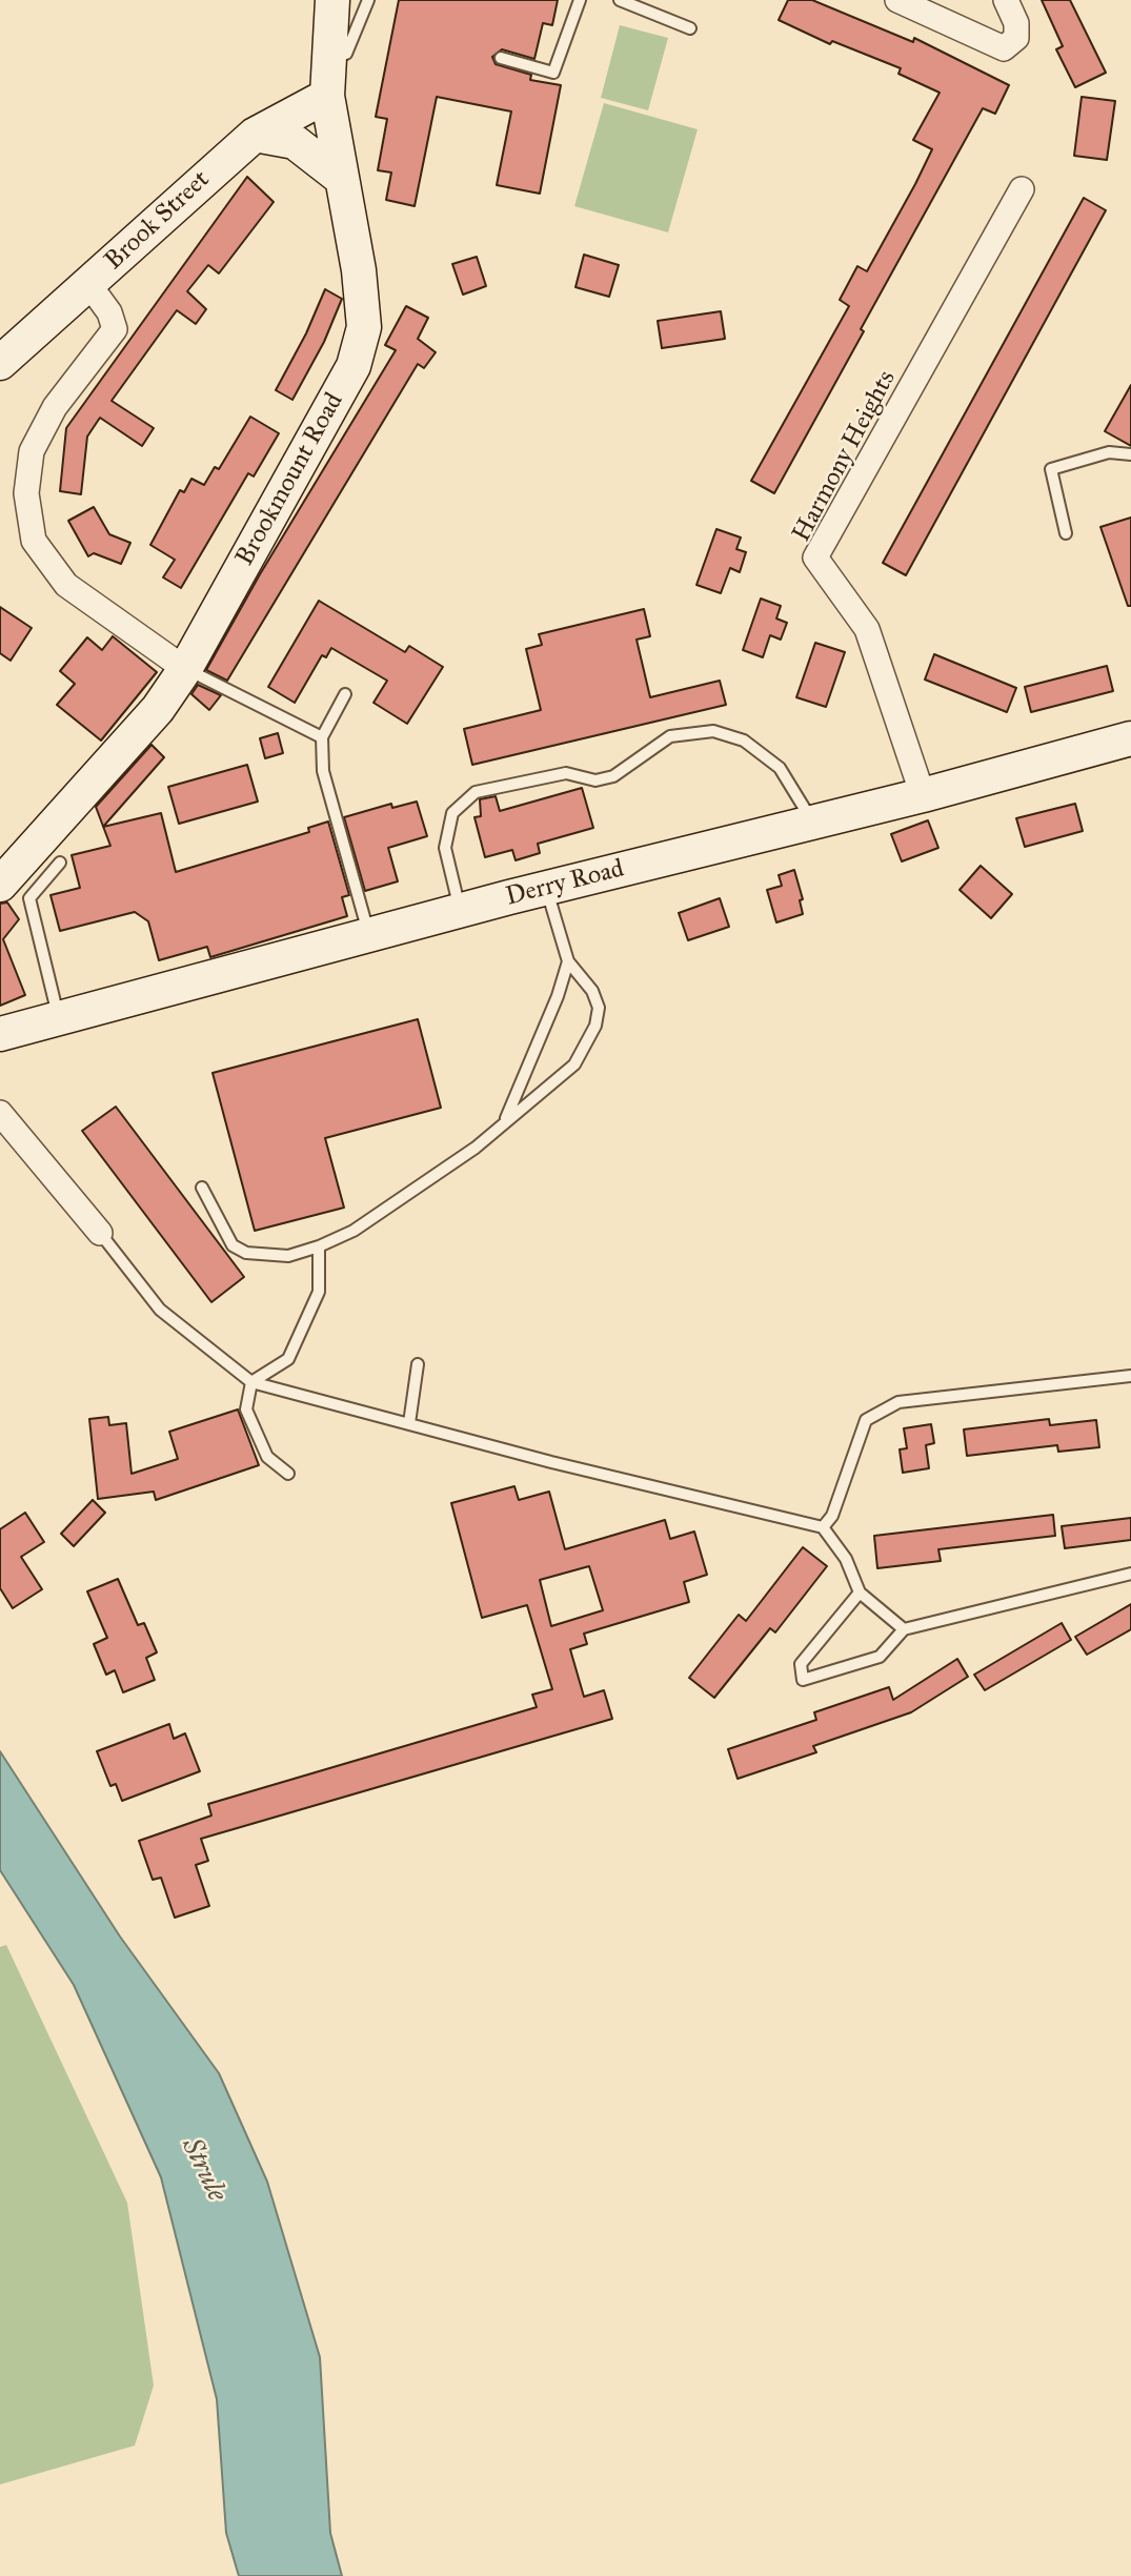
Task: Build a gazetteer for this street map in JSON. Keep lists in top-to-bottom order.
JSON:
{
  "streets": {
    "street": [
      "Brook Street",
      "Harmony Heights",
      "Brookmount Road",
      "Derry Road"
    ]
  },
  "crossings": [
    ["Brook Street", "Brookmount Road"],
    ["Harmony Heights", "Derry Road"]
  ],
  "water": ["Strule"]
}
